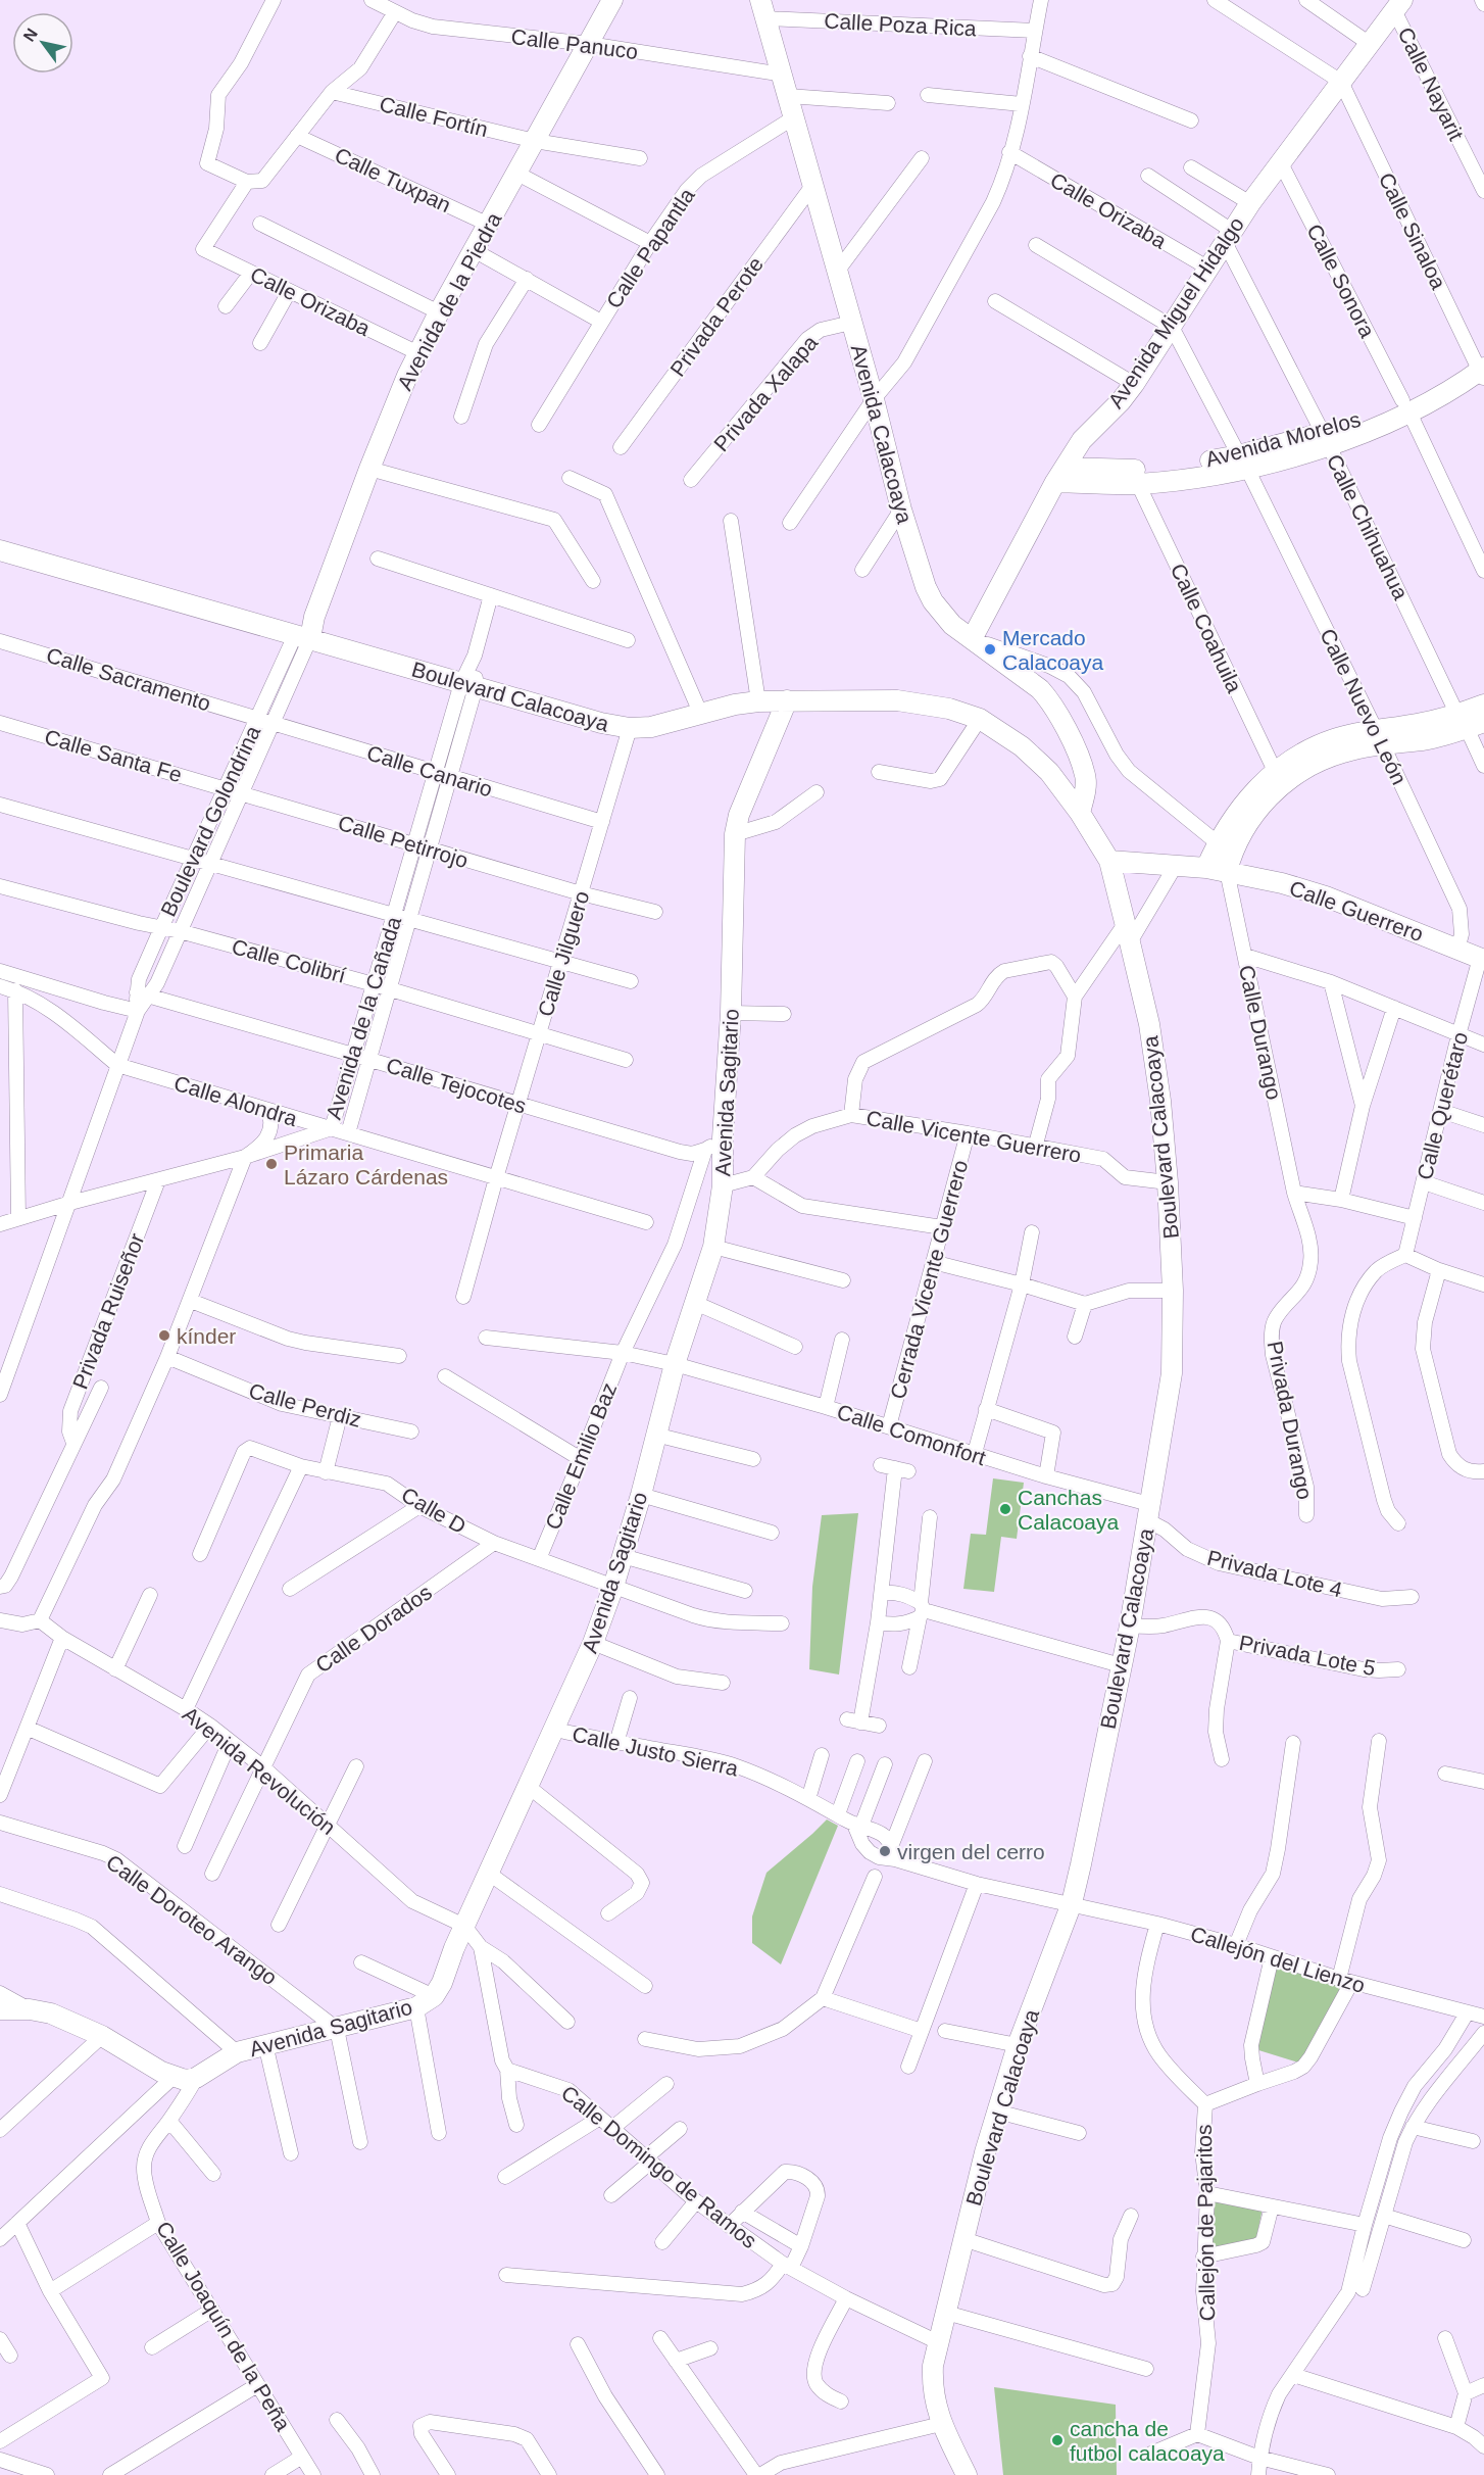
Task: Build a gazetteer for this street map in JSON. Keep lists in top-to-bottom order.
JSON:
{
  "streets": {
    "street": [
      "Calle Poza Rica",
      "Calle Panuco",
      "Calle Nayarit",
      "Calle Fortín",
      "Calle Tuxpan",
      "Calle Orizaba",
      "Calle Sinaloa",
      "Calle Papantla",
      "Calle Sonora",
      "Avenida de la Piedra",
      "Avenida Miguel Hidalgo",
      "Privada Perote",
      "Privada Xalapa",
      "Avenida Calacoaya",
      "Avenida Morelos",
      "Calle Chihuahua",
      "Calle Coahuila",
      "Calle Sacramento",
      "Boulevard Calacoaya",
      "Calle Nuevo León",
      "Calle Santa Fe",
      "Calle Canario",
      "Boulevard Golondrina",
      "Calle Petirrojo",
      "Calle Guerrero",
      "Calle Jilguero",
      "Calle Colibrí",
      "Avenida de la Cañada",
      "Calle Durango",
      "Calle Tejocotes",
      "Avenida Sagitario",
      "Calle Alondra",
      "Calle Querétaro",
      "Calle Vicente Guerrero",
      "Cerrada Vicente Guerrero",
      "Privada Ruiseñor",
      "Calle Perdiz",
      "Privada Durango",
      "Calle Comonfort",
      "Calle Emilio Baz",
      "Calle D",
      "Privada Lote 4",
      "Calle Dorados",
      "Privada Lote 5",
      "Calle Justo Sierra",
      "Avenida Revolución",
      "Calle Doroteo Arango",
      "Callejón del Lienzo",
      "Calle Domingo de Ramos",
      "Callejón de Pajaritos",
      "Calle Joaquín de la Peña"
    ]
  },
  "crossings": [
    ["Calle Poza Rica", "Avenida Calacoaya"],
    ["Calle Panuco", "Avenida de la Piedra"],
    ["Calle Panuco", "Avenida Calacoaya"],
    ["Calle Nayarit", "Avenida Miguel Hidalgo"],
    ["Calle Fortín", "Avenida de la Piedra"],
    ["Calle Tuxpan", "Avenida de la Piedra"],
    ["Calle Orizaba", "Avenida de la Piedra"],
    ["Calle Orizaba", "Avenida Miguel Hidalgo"],
    ["Calle Sinaloa", "Avenida Miguel Hidalgo"],
    ["Calle Sinaloa", "Avenida Morelos"],
    ["Calle Papantla", "Avenida Calacoaya"],
    ["Calle Sonora", "Avenida Miguel Hidalgo"],
    ["Calle Sonora", "Avenida Morelos"],
    ["Avenida de la Piedra", "Boulevard Calacoaya"],
    ["Avenida de la Piedra", "Boulevard Golondrina"],
    ["Avenida Miguel Hidalgo", "Avenida Calacoaya"],
    ["Avenida Miguel Hidalgo", "Avenida Morelos"],
    ["Avenida Miguel Hidalgo", "Calle Chihuahua"],
    ["Avenida Miguel Hidalgo", "Calle Nuevo León"],
    ["Privada Perote", "Avenida Calacoaya"],
    ["Privada Xalapa", "Avenida Calacoaya"],
    ["Avenida Calacoaya", "Boulevard Calacoaya"],
    ["Avenida Morelos", "Calle Chihuahua"],
    ["Avenida Morelos", "Calle Coahuila"],
    ["Avenida Morelos", "Calle Nuevo León"],
    ["Calle Sacramento", "Calle Canario"],
    ["Calle Sacramento", "Boulevard Golondrina"],
    ["Boulevard Calacoaya", "Boulevard Golondrina"],
    ["Boulevard Calacoaya", "Calle Guerrero"],
    ["Boulevard Calacoaya", "Calle Jilguero"],
    ["Boulevard Calacoaya", "Avenida de la Cañada"],
    ["Boulevard Calacoaya", "Avenida Sagitario"],
    ["Boulevard Calacoaya", "Calle Vicente Guerrero"],
    ["Boulevard Calacoaya", "Calle Comonfort"],
    ["Boulevard Calacoaya", "Privada Lote 4"],
    ["Boulevard Calacoaya", "Callejón del Lienzo"],
    ["Boulevard Calacoaya", "Calle Domingo de Ramos"],
    ["Calle Nuevo León", "Calle Guerrero"],
    ["Calle Santa Fe", "Boulevard Golondrina"],
    ["Calle Santa Fe", "Calle Petirrojo"],
    ["Calle Canario", "Boulevard Golondrina"],
    ["Calle Canario", "Calle Jilguero"],
    ["Calle Canario", "Avenida de la Cañada"],
    ["Boulevard Golondrina", "Calle Petirrojo"],
    ["Boulevard Golondrina", "Calle Colibrí"],
    ["Boulevard Golondrina", "Avenida de la Cañada"],
    ["Boulevard Golondrina", "Calle Tejocotes"],
    ["Boulevard Golondrina", "Calle Alondra"],
    ["Calle Petirrojo", "Calle Jilguero"],
    ["Calle Petirrojo", "Avenida de la Cañada"],
    ["Calle Guerrero", "Calle Durango"],
    ["Calle Guerrero", "Calle Querétaro"],
    ["Calle Jilguero", "Calle Colibrí"],
    ["Calle Jilguero", "Calle Tejocotes"],
    ["Calle Jilguero", "Calle Alondra"],
    ["Calle Colibrí", "Avenida de la Cañada"],
    ["Avenida de la Cañada", "Calle Tejocotes"],
    ["Avenida de la Cañada", "Calle Alondra"],
    ["Avenida de la Cañada", "Privada Ruiseñor"],
    ["Calle Durango", "Privada Durango"],
    ["Calle Tejocotes", "Calle Emilio Baz"],
    ["Avenida Sagitario", "Calle Comonfort"],
    ["Avenida Sagitario", "Calle D"],
    ["Avenida Sagitario", "Calle Justo Sierra"],
    ["Avenida Sagitario", "Avenida Revolución"],
    ["Avenida Sagitario", "Calle Doroteo Arango"],
    ["Avenida Sagitario", "Calle Joaquín de la Peña"],
    ["Calle Vicente Guerrero", "Cerrada Vicente Guerrero"],
    ["Cerrada Vicente Guerrero", "Calle Comonfort"],
    ["Calle Comonfort", "Calle Emilio Baz"],
    ["Calle Comonfort", "Privada Lote 4"],
    ["Calle Emilio Baz", "Calle D"],
    ["Calle D", "Calle Dorados"],
    ["Calle Dorados", "Avenida Revolución"],
    ["Callejón del Lienzo", "Callejón de Pajaritos"]
  ],
  "places": [
    "Mercado Calacoaya",
    "Primaria Lázaro Cárdenas",
    "kínder",
    "Canchas Calacoaya",
    "virgen del cerro",
    "cancha de futbol calacoaya"
  ],
  "north": "top left"
}
